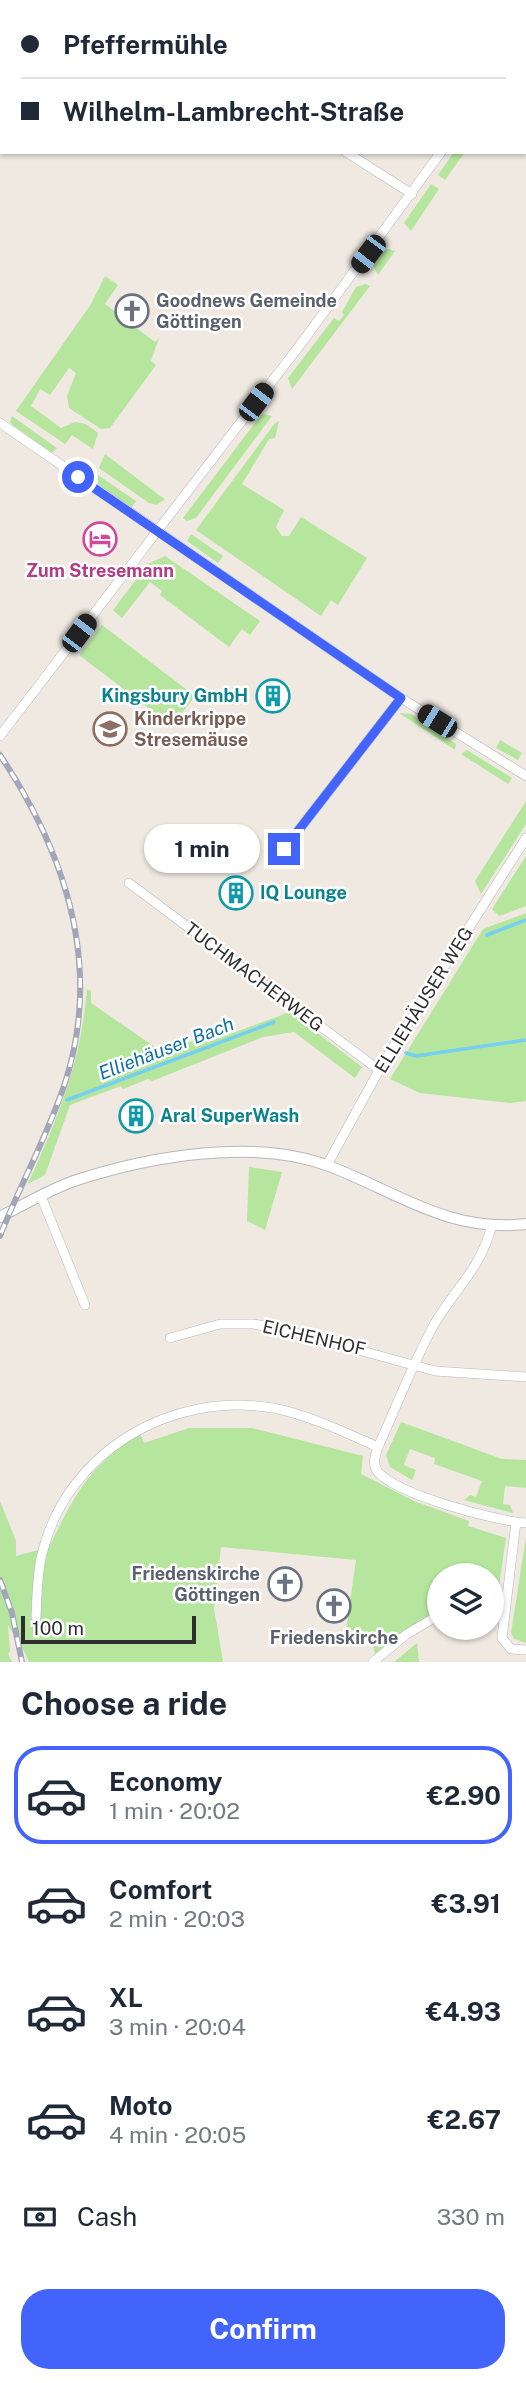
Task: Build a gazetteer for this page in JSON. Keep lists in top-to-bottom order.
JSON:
{
  "streets": {
    "street": ["TUCHMACHERWEG", "ELLIEHÄUSER WEG", "EICHENHOF"]
  },
  "crossings": [
    ["TUCHMACHERWEG", "ELLIEHÄUSER WEG"]
  ],
  "water": ["Elliehäuser Bach"],
  "places": {
    "church": ["Goodnews Gemeinde Göttingen", "Friedenskirche Göttingen", "Friedenskirche"],
    "hotel": ["Zum Stresemann"],
    "building": ["Kingsbury GmbH", "IQ Lounge", "Aral SuperWash"],
    "school or university": ["Kinderkrippe Stresemäuse"]
  },
  "scale_bar": "100 m",
  "page": {
    "banner": ["Pfeffermühle", "Wilhelm-Lambrecht-Straße"],
    "bubble": "1 min",
    "scale": "100 m",
    "heading": "Choose a ride",
    "list": [
      {
        "name": "Economy",
        "note": "1 min · 20:02",
        "value": "€2.90"
      },
      {
        "name": "Comfort",
        "note": "2 min · 20:03",
        "value": "€3.91"
      },
      {
        "name": "XL",
        "note": "3 min · 20:04",
        "value": "€4.93"
      },
      {
        "name": "Moto",
        "note": "4 min · 20:05",
        "value": "€2.67"
      }
    ],
    "pay": ["Cash", "330 m"],
    "buttons": "Confirm"
  }
}
